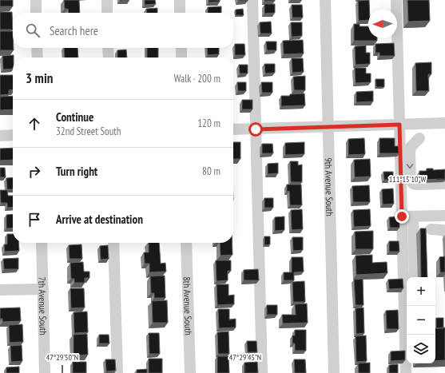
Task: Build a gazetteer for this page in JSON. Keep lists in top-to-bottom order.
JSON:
{
  "streets": {
    "street": ["9th Avenue South", "7th Avenue South", "8th Avenue South"]
  },
  "north": "left",
  "page": {
    "search": "Search here",
    "heading": ["3 min", "Walk · 200 m"],
    "list": [
      ["Continue", "32nd Street South", "120 m"],
      ["Turn right", "80 m"],
      "Arrive at destination"
    ],
    "map_buttons": ["+", "−"]
  },
  "coordinates": ["111°15'10\"W", "47°29'50\"N", "47°29'45\"N"]
}
